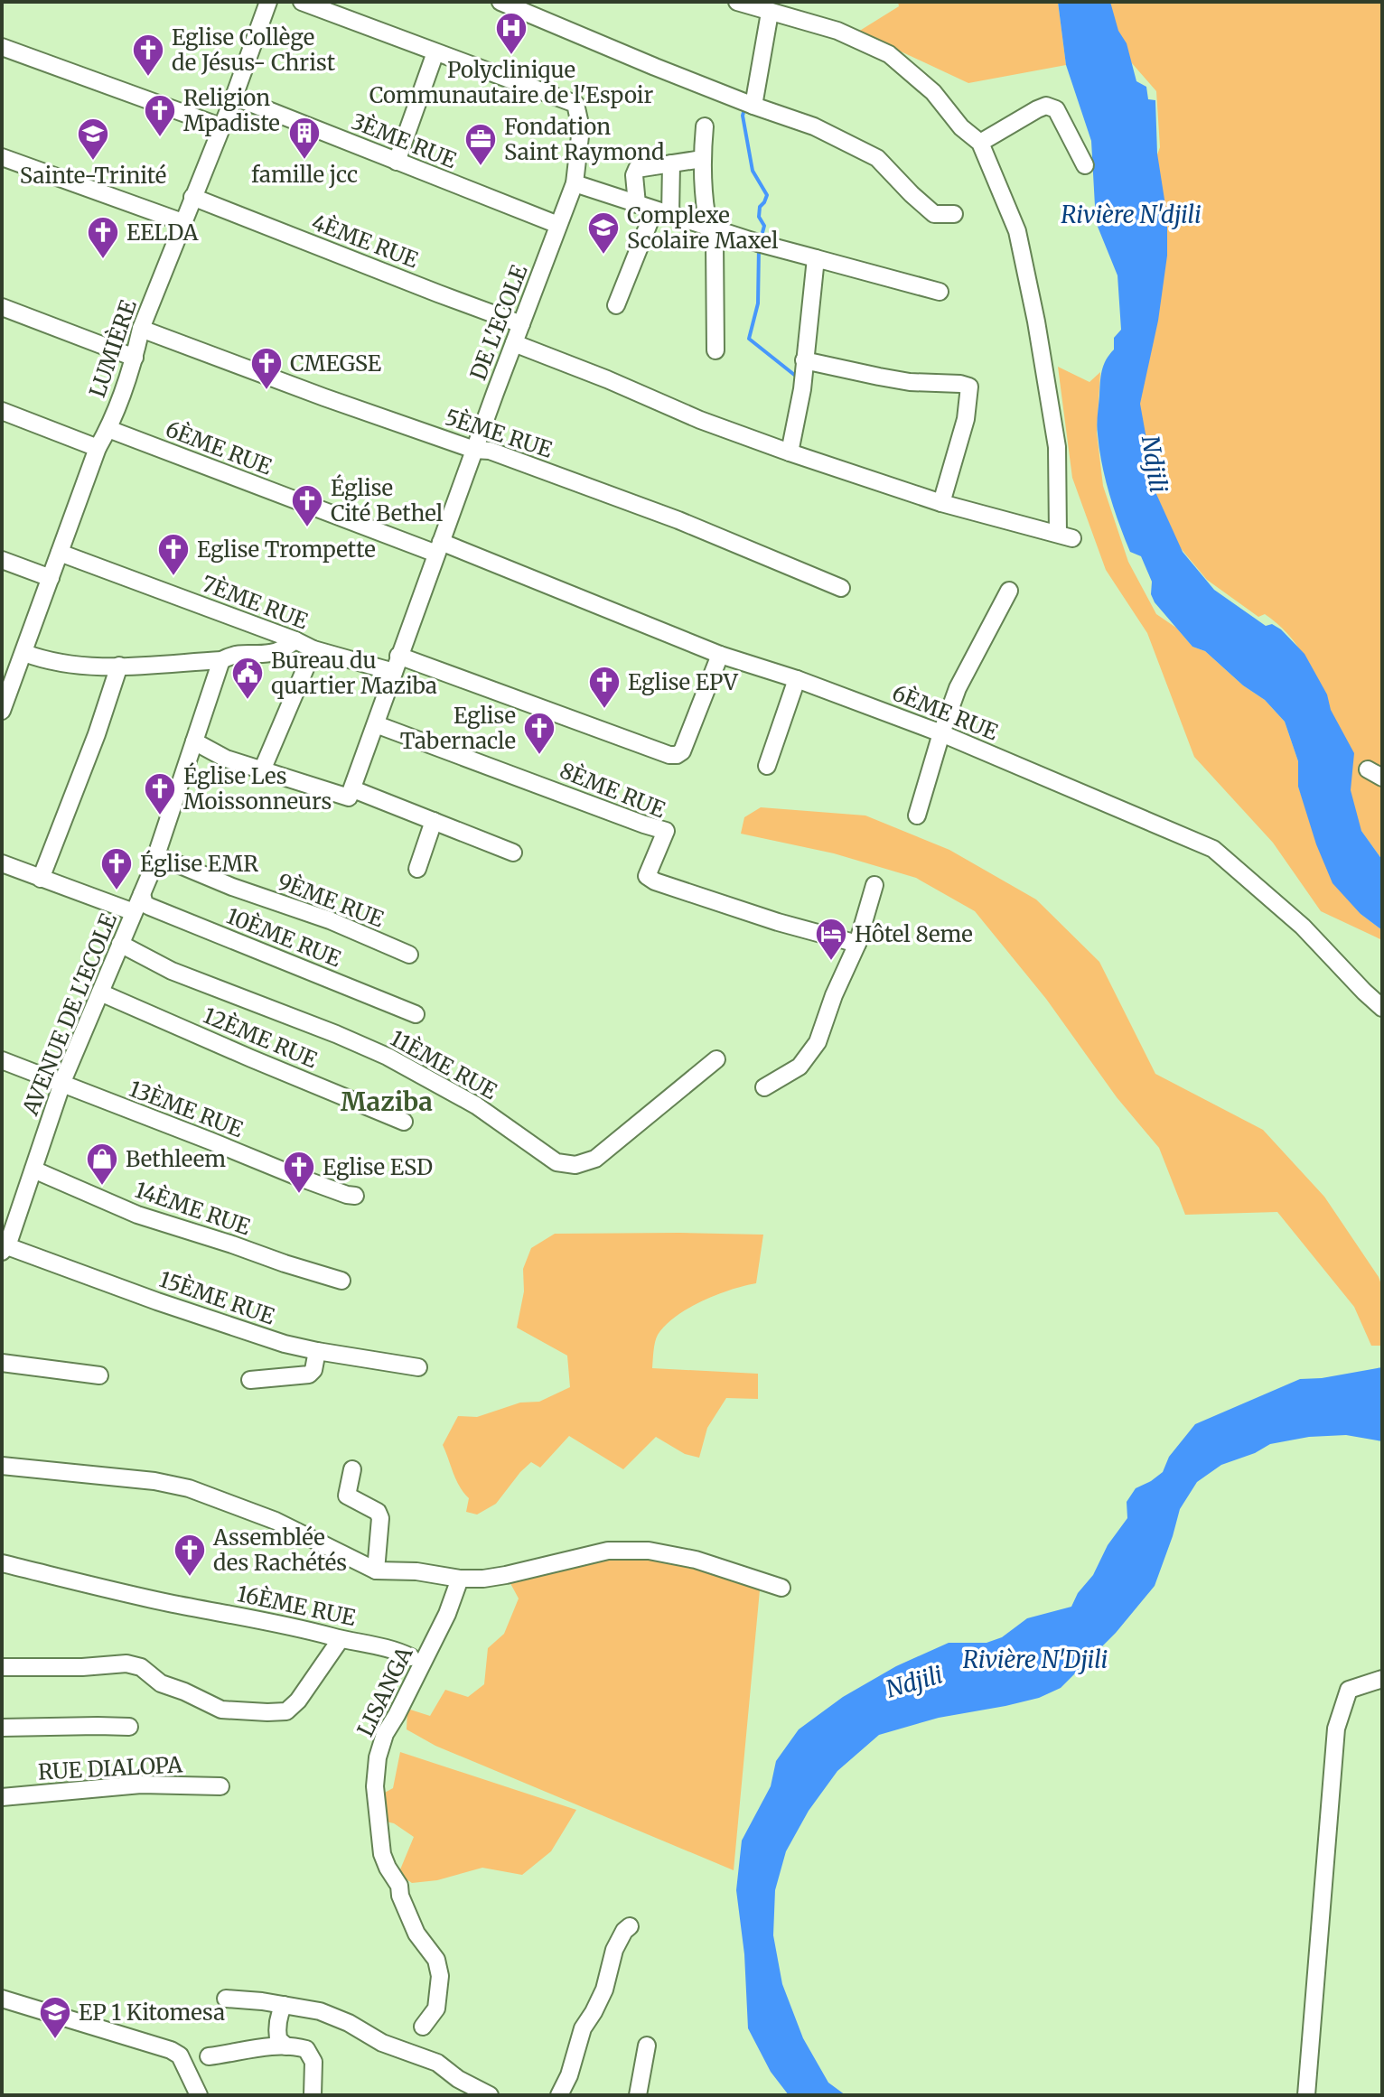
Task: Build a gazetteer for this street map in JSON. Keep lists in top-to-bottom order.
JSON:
{
  "streets": {
    "street": [
      "3ÈME RUE",
      "4ÈME RUE",
      "DE L'ECOLE",
      "LUMIÈRE",
      "5ÈME RUE",
      "6ÈME RUE",
      "7ÈME RUE",
      "8ÈME RUE",
      "9ÈME RUE",
      "10ÈME RUE",
      "AVENUE DE L'ECOLE",
      "12ÈME RUE",
      "11ÈME RUE",
      "13ÈME RUE",
      "14ÈME RUE",
      "15ÈME RUE",
      "16ÈME RUE",
      "LISANGA",
      "RUE DIALOPA"
    ]
  },
  "crossings": [
    ["3ÈME RUE", "DE L'ECOLE"],
    ["3ÈME RUE", "LUMIÈRE"],
    ["4ÈME RUE", "DE L'ECOLE"],
    ["4ÈME RUE", "LUMIÈRE"],
    ["DE L'ECOLE", "5ÈME RUE"],
    ["DE L'ECOLE", "6ÈME RUE"],
    ["DE L'ECOLE", "7ÈME RUE"],
    ["DE L'ECOLE", "8ÈME RUE"],
    ["LUMIÈRE", "5ÈME RUE"],
    ["LUMIÈRE", "6ÈME RUE"],
    ["LUMIÈRE", "7ÈME RUE"],
    ["6ÈME RUE", "7ÈME RUE"],
    ["9ÈME RUE", "AVENUE DE L'ECOLE"],
    ["10ÈME RUE", "AVENUE DE L'ECOLE"],
    ["AVENUE DE L'ECOLE", "12ÈME RUE"],
    ["AVENUE DE L'ECOLE", "11ÈME RUE"],
    ["AVENUE DE L'ECOLE", "13ÈME RUE"],
    ["AVENUE DE L'ECOLE", "14ÈME RUE"],
    ["AVENUE DE L'ECOLE", "15ÈME RUE"]
  ],
  "districts": ["Maziba"],
  "water": ["Rivière N'djili", "Ndjili", "Rivière N'Djili"],
  "places": {
    "hospital": ["Polyclinique Communautaire de l'Espoir"],
    "church": [
      "Eglise Collège de Jésus- Christ",
      "Religion Mpadiste",
      "EELDA",
      "CMEGSE",
      "Église Cité Bethel",
      "Eglise Trompette",
      "Eglise EPV",
      "Eglise Tabernacle",
      "Église Les Moissonneurs",
      "Église EMR",
      "Eglise ESD",
      "Assemblée des Rachétés"
    ],
    "building": ["famille jcc"],
    "school or university": ["Sainte-Trinité", "Complexe Scolaire Maxel", "EP 1 Kitomesa"],
    "office": ["Fondation Saint Raymond"],
    "public building": ["Bureau du quartier Maziba"],
    "hotel": ["Hôtel 8eme"],
    "shop": ["Bethleem"]
  }
}
